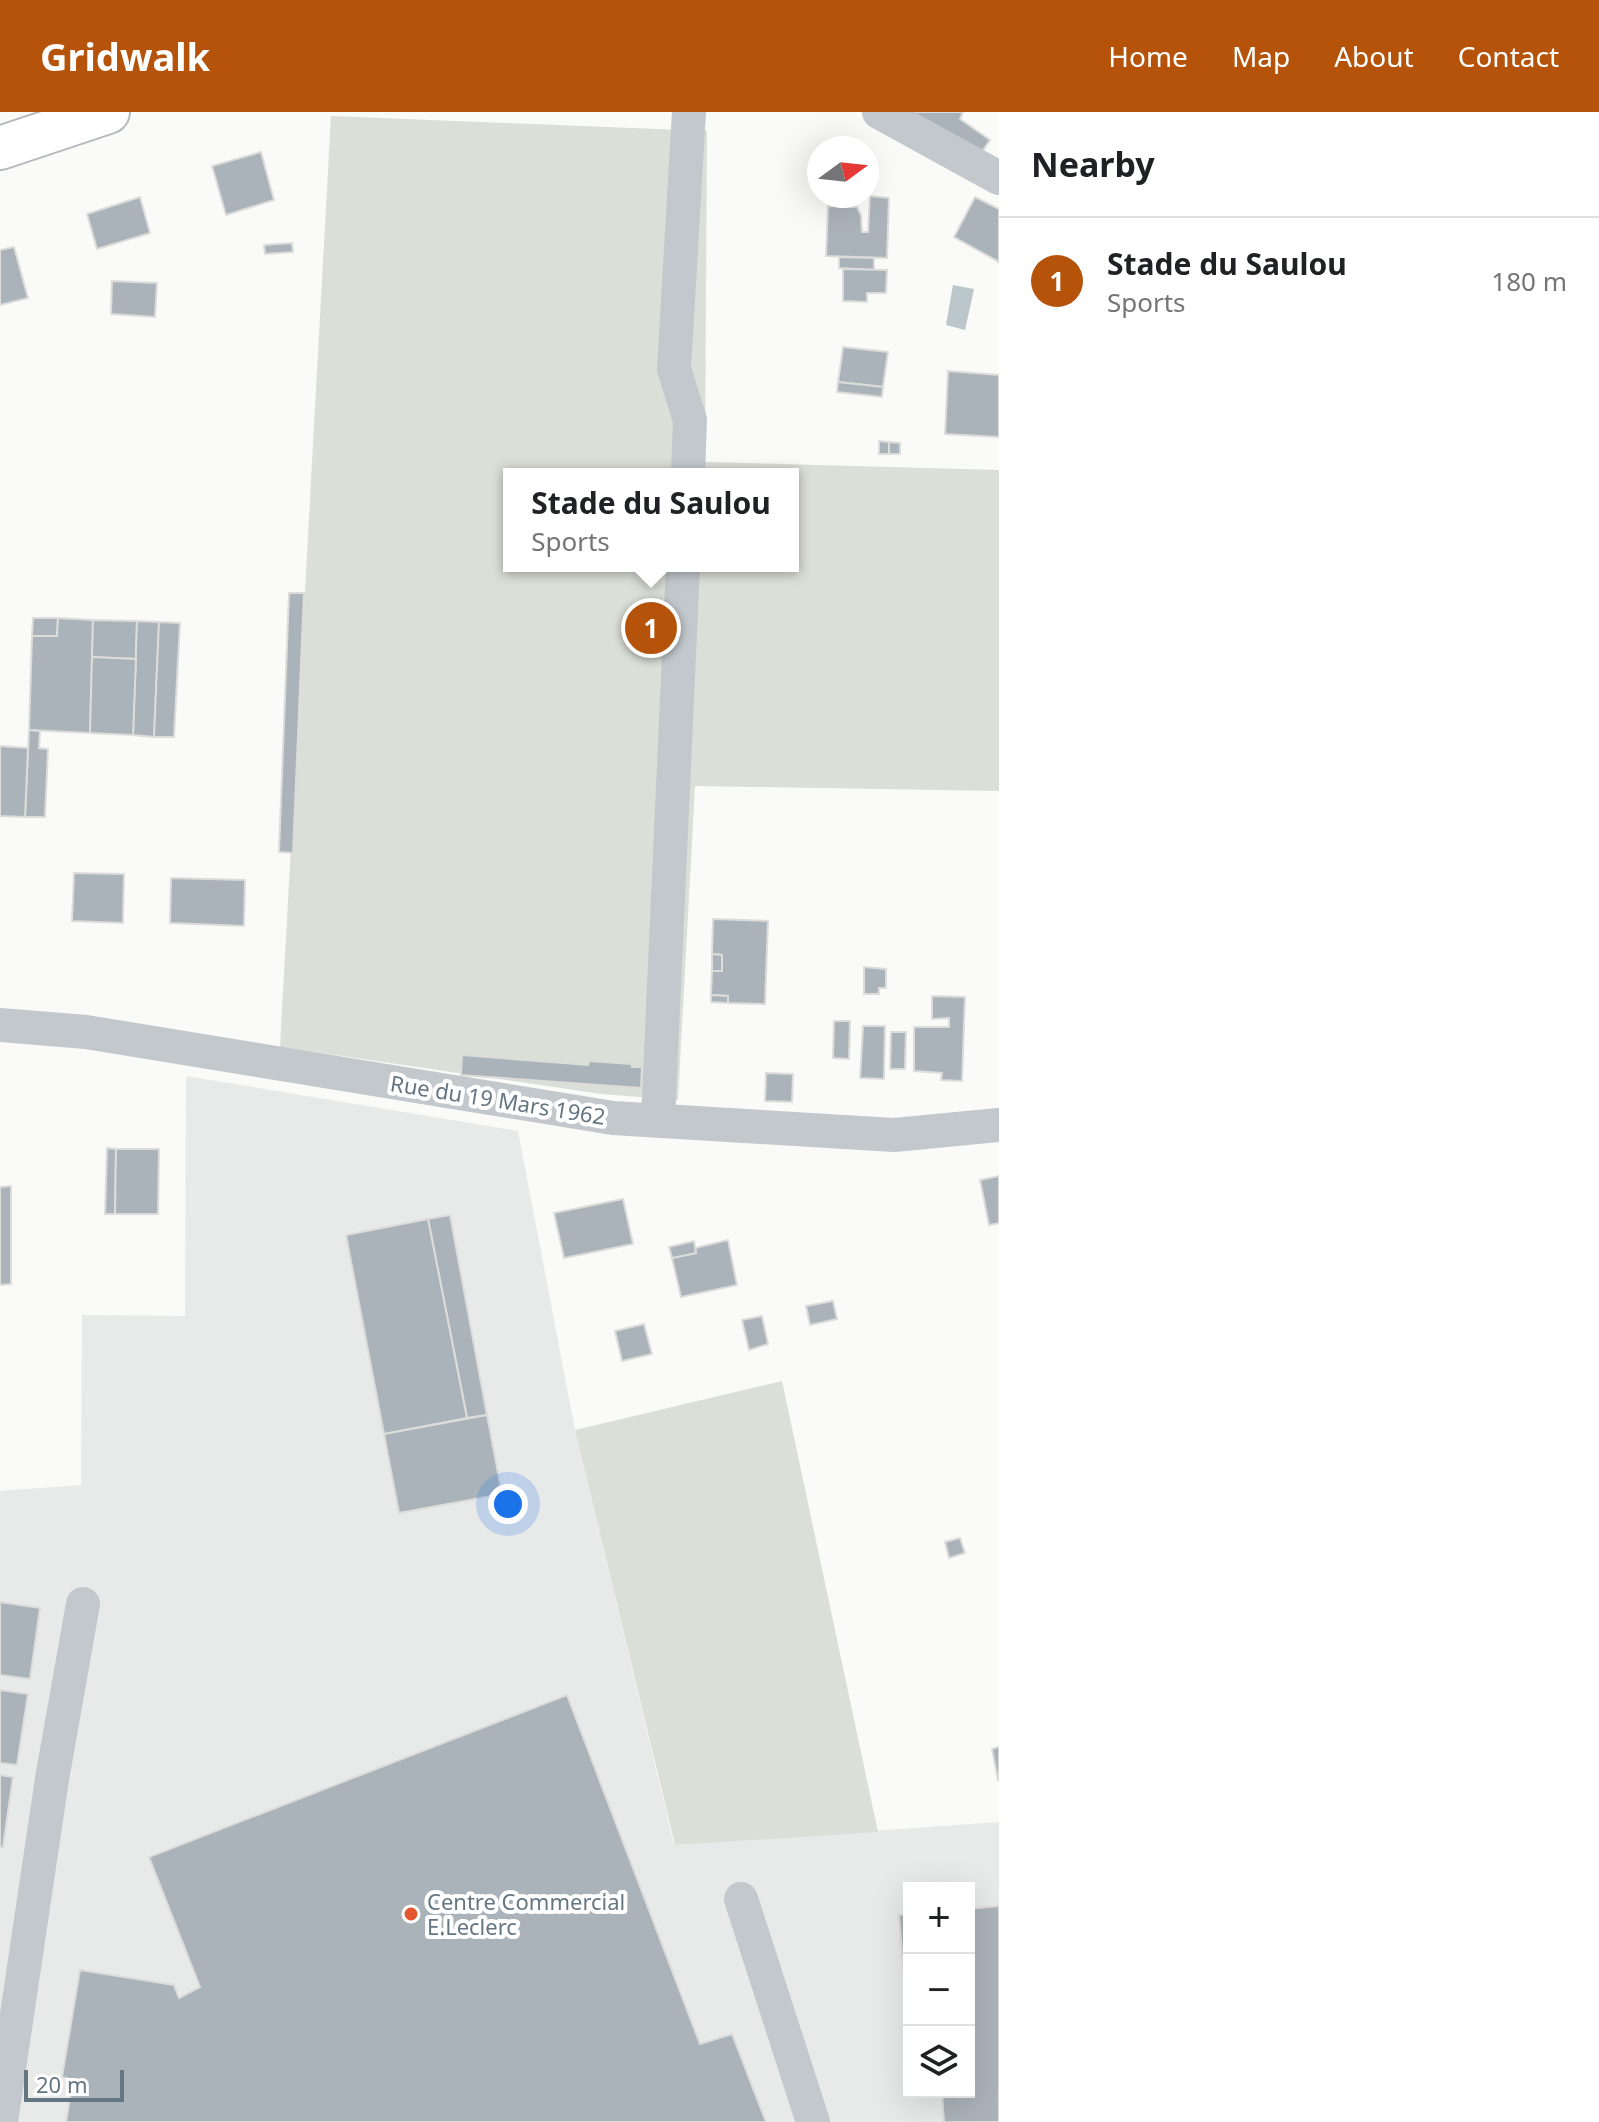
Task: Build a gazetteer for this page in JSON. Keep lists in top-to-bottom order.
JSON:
{
  "streets": {
    "street": ["Rue du 19 Mars 1962"]
  },
  "places": ["Centre Commercial E.Leclerc"],
  "scale_bar": "20 m",
  "north": "right",
  "page": {
    "header": "Gridwalk",
    "nav": [
      "Home",
      "Map",
      "About",
      "Contact"
    ],
    "heading": "Nearby",
    "list": [
      {
        "mark": "1",
        "name": "Stade du Saulou",
        "note": "Sports",
        "value": "180 m"
      }
    ],
    "popup": ["Stade du Saulou", "Sports"],
    "pins": "1",
    "map_buttons": ["+", "−"],
    "scale": "20 m"
  }
}
